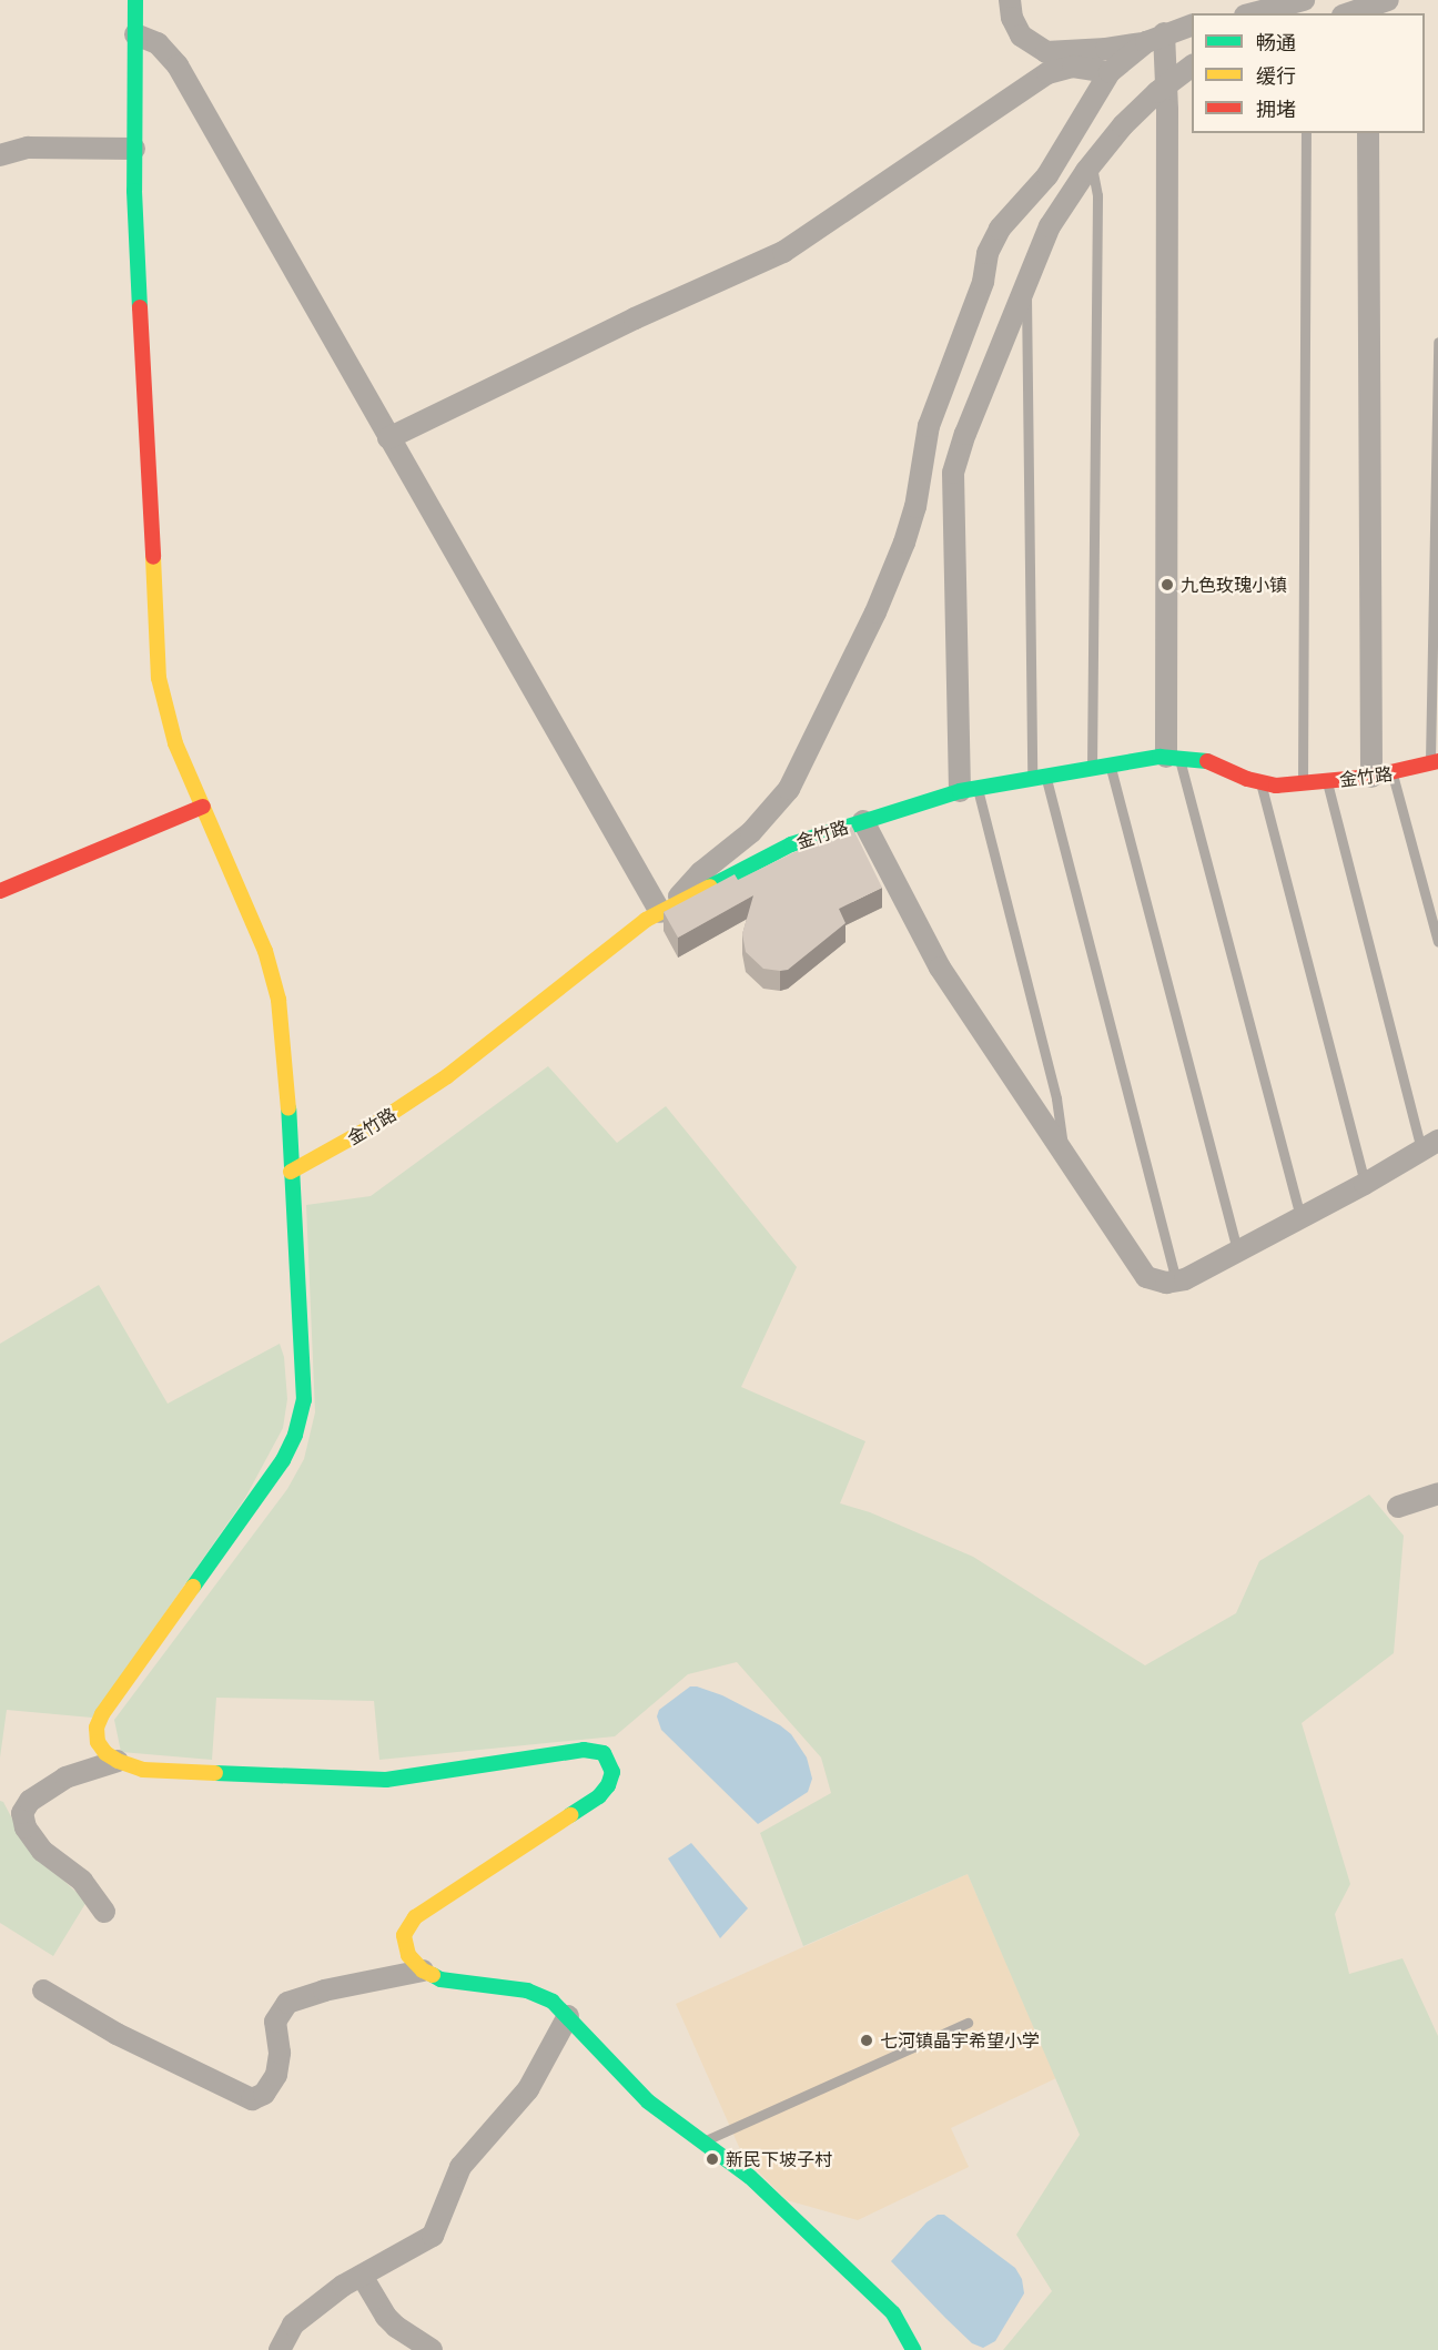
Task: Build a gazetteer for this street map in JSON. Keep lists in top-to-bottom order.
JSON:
{
  "streets": {
    "main road": ["金竹路"]
  },
  "places": ["九色玫瑰小镇", "七河镇晶宇希望小学", "新民下坡子村"],
  "legend": ["畅通", "缓行", "拥堵"]
}
